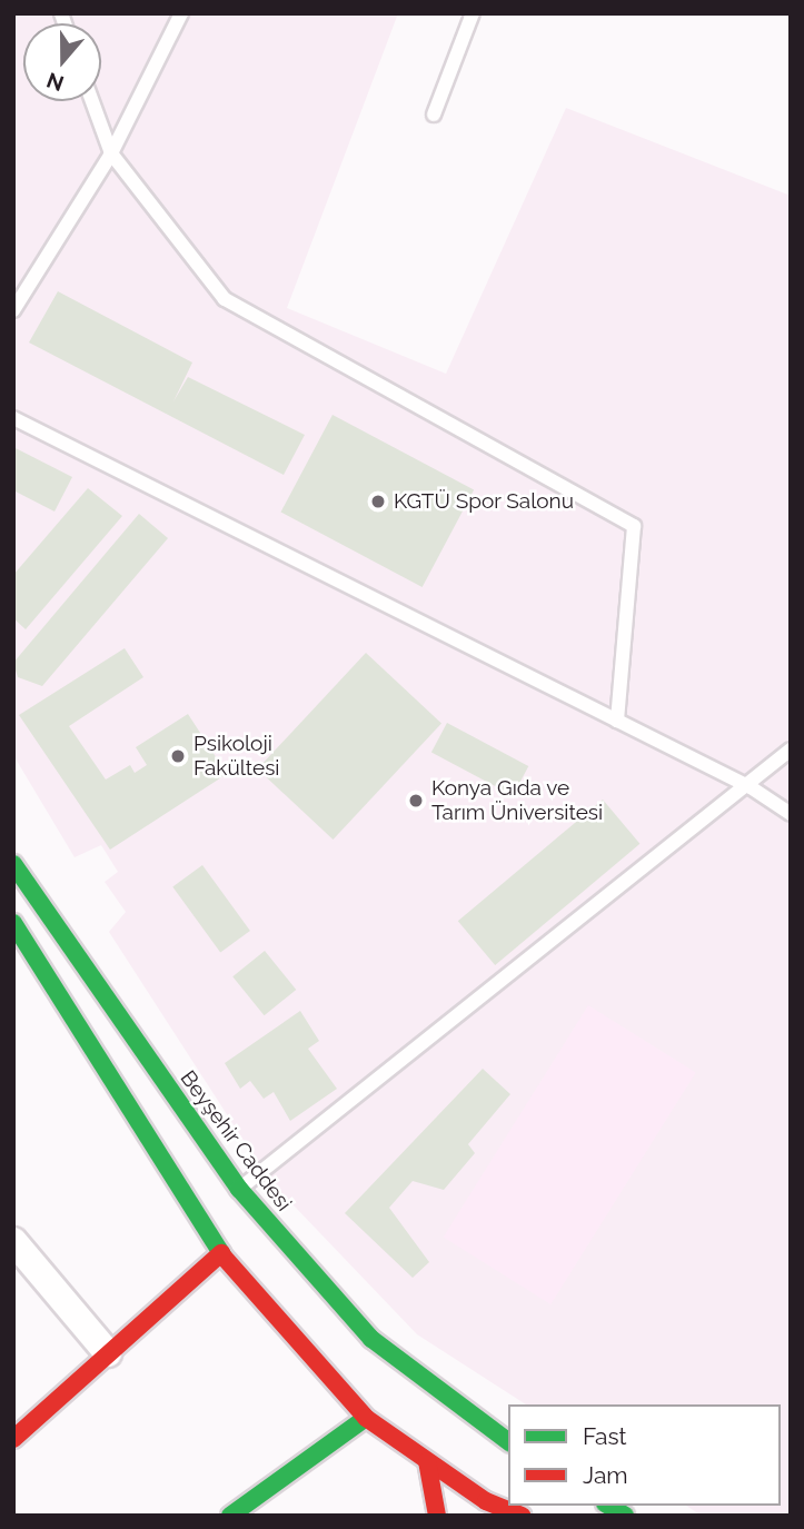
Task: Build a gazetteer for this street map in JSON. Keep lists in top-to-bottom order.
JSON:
{
  "streets": {
    "main road": ["Beyşehir Caddesi"]
  },
  "places": ["KGTÜ Spor Salonu", "Psikoloji Fakültesi", "Konya Gıda ve Tarım Üniversitesi"],
  "legend": ["Fast", "Jam"],
  "north": "bottom"
}
